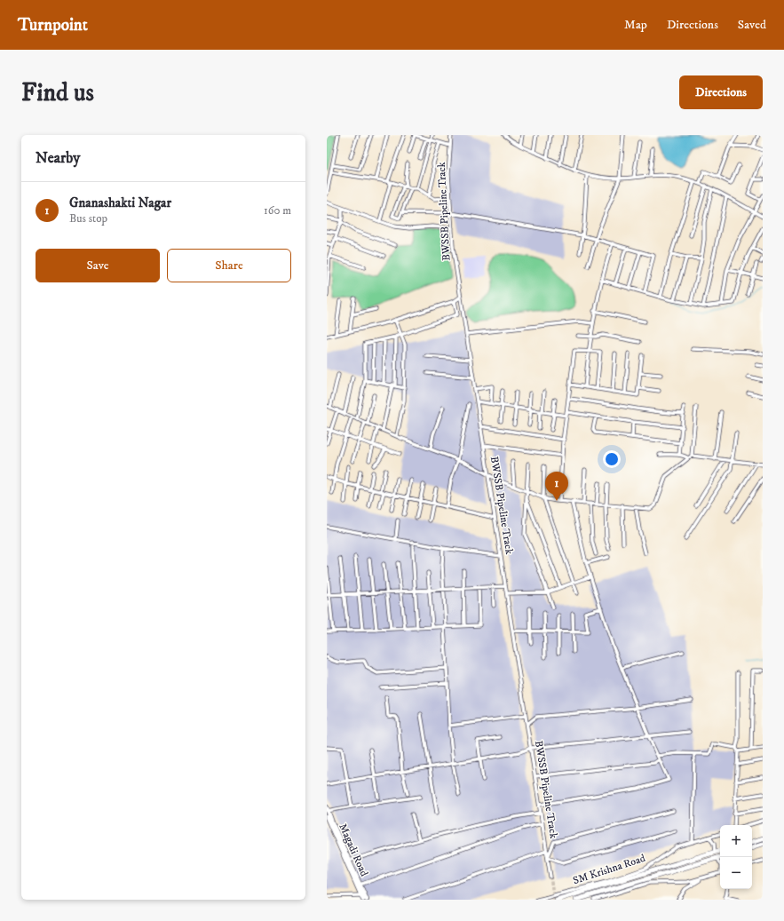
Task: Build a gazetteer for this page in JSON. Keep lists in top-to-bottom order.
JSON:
{
  "streets": {
    "highway": ["SM Krishna Road"],
    "main road": ["Magadi Road"],
    "street": ["BWSSB Pipeline Track"]
  },
  "page": {
    "header": "Turnpoint",
    "nav": ["Map", "Directions", "Saved"],
    "buttons": [
      "Directions",
      ["Save", "Share"]
    ],
    "title": "Find us",
    "heading": "Nearby",
    "list": [
      {
        "mark": "1",
        "name": "Gnanashakti Nagar",
        "note": "Bus stop",
        "value": "160 m"
      }
    ],
    "pins": "1",
    "map_buttons": ["+", "−"]
  }
}
